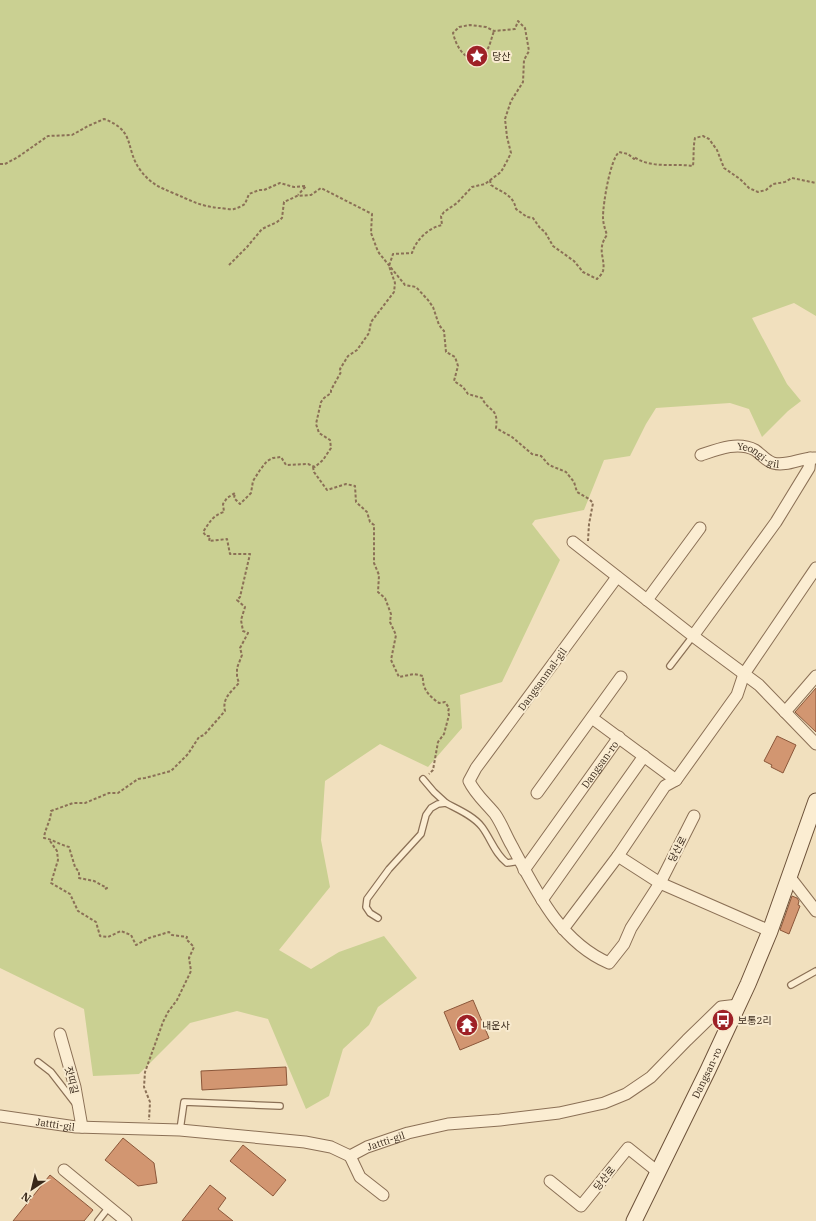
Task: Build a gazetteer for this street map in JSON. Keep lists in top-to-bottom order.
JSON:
{
  "streets": {
    "street": [
      "Yeongi-gil",
      "Dangsanmal-gil",
      "Dangsan-ro",
      "당산로",
      "잣띠길",
      "Jattti-gil"
    ]
  },
  "crossings": [
    ["Dangsanmal-gil", "Dangsan-ro"],
    ["Dangsan-ro", "당산로"],
    ["Dangsan-ro", "Jattti-gil"],
    ["잣띠길", "Jattti-gil"]
  ],
  "places": {
    "place": ["당산"],
    "bus stop": ["보통2리"],
    "temple": ["내운사"]
  },
  "north": "bottom left"
}
